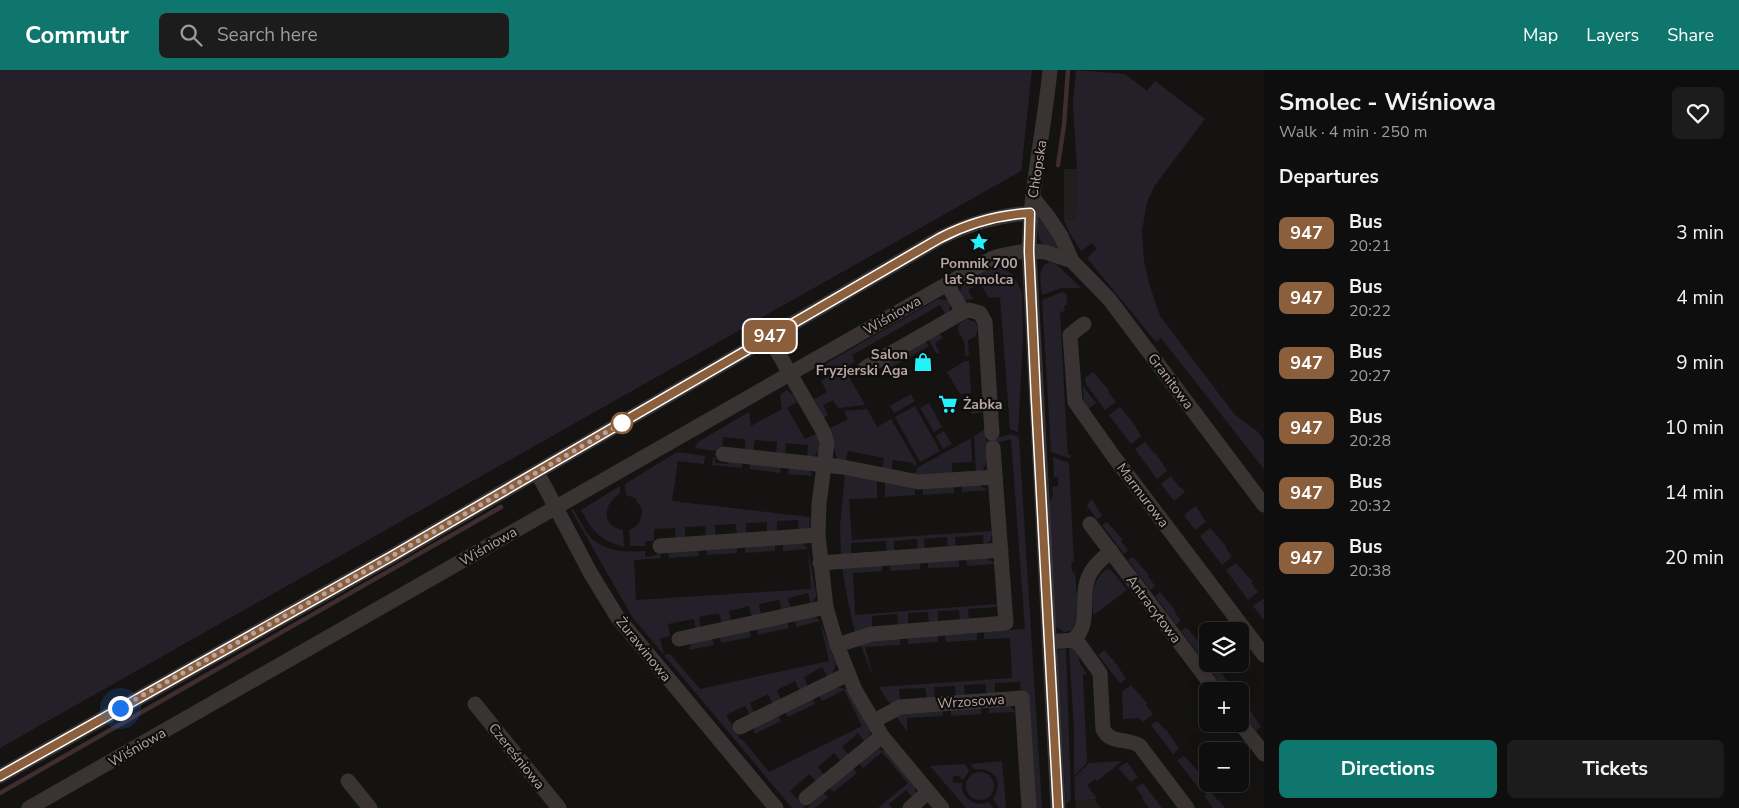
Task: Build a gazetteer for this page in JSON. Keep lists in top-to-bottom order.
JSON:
{
  "streets": {
    "street": [
      "Chłopska",
      "Wiśniowa",
      "Granitowa",
      "Marmurowa",
      "Antracytowa",
      "Żurawinowa",
      "Wrzosowa",
      "Czereśniowa"
    ]
  },
  "crossings": [
    ["Chłopska", "Wiśniowa"],
    ["Chłopska", "Granitowa"],
    ["Wiśniowa", "Granitowa"],
    ["Wiśniowa", "Żurawinowa"]
  ],
  "places": {
    "place": ["Pomnik 700 lat Smolca"],
    "shop": ["Salon Fryzjerski Aga"],
    "supermarket": ["Żabka"]
  },
  "lines": ["bus line 947"],
  "page": {
    "header": "Commutr",
    "search": "Search here",
    "nav": ["Map", "Layers", "Share"],
    "on_map": "947",
    "heading": [
      ["Smolec - Wiśniowa", "Walk · 4 min · 250 m"],
      "Departures"
    ],
    "list": [
      {
        "mark": "947",
        "name": "Bus",
        "note": "20:21",
        "value": "3 min"
      },
      {
        "mark": "947",
        "name": "Bus",
        "note": "20:22",
        "value": "4 min"
      },
      {
        "mark": "947",
        "name": "Bus",
        "note": "20:27",
        "value": "9 min"
      },
      {
        "mark": "947",
        "name": "Bus",
        "note": "20:28",
        "value": "10 min"
      },
      {
        "mark": "947",
        "name": "Bus",
        "note": "20:32",
        "value": "14 min"
      },
      {
        "mark": "947",
        "name": "Bus",
        "note": "20:38",
        "value": "20 min"
      }
    ],
    "map_buttons": ["+", "−"],
    "buttons": ["Directions", "Tickets"]
  }
}
